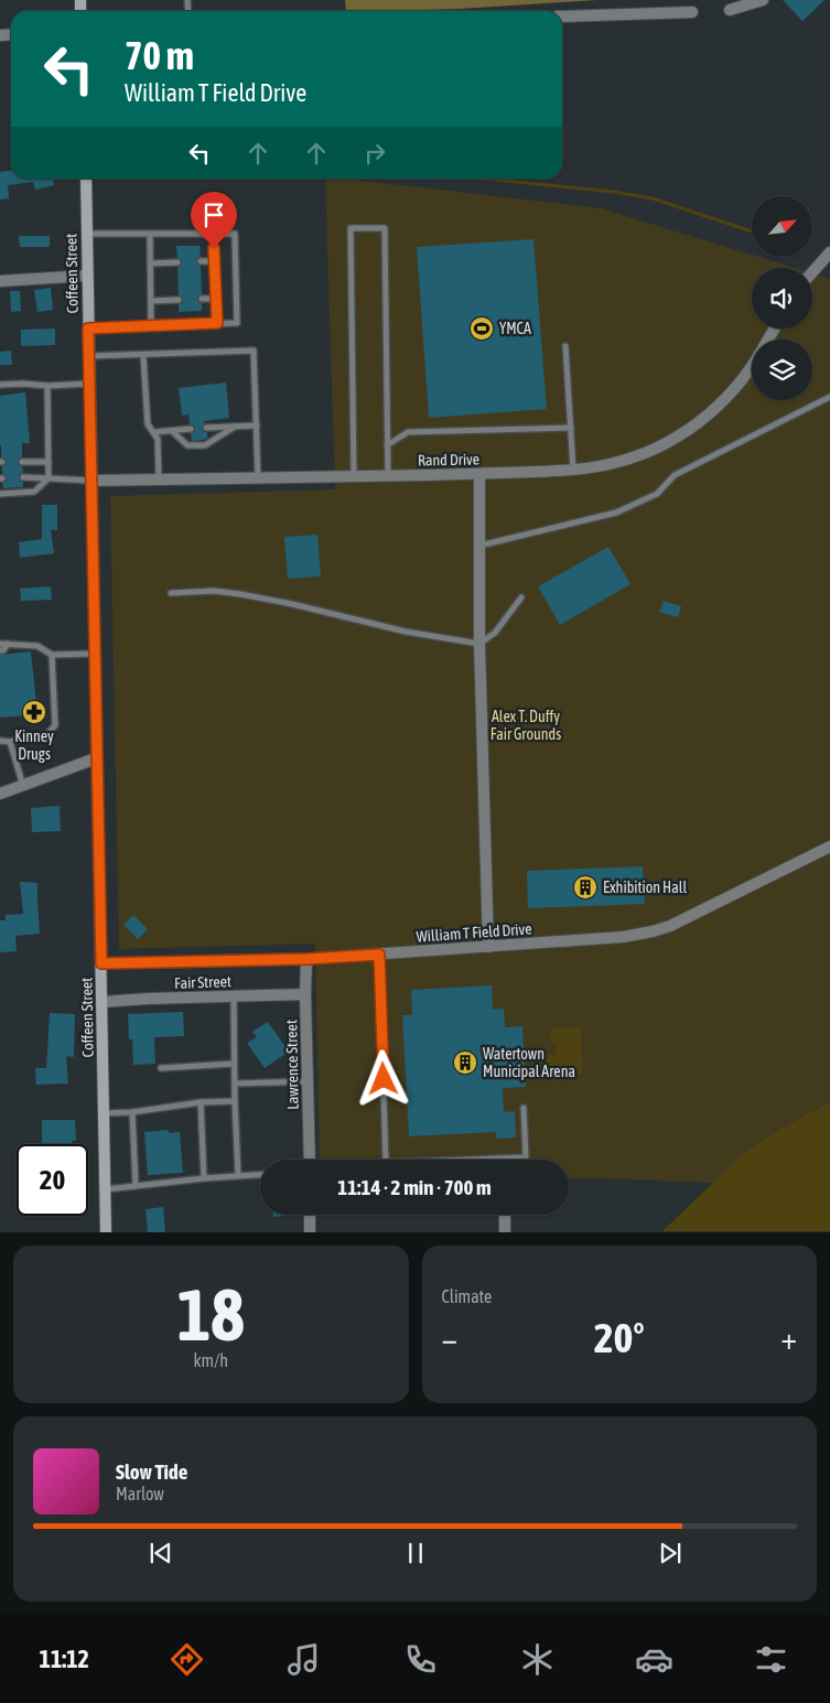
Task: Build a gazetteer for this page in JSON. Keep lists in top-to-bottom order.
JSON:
{
  "streets": {
    "main road": ["Coffeen Street"],
    "street": [
      "Rand Drive",
      "William T Field Drive",
      "Fair Street",
      "Lawrence Street"
    ]
  },
  "crossings": [
    ["Coffeen Street", "Rand Drive"],
    ["Coffeen Street", "William T Field Drive"],
    ["Coffeen Street", "Fair Street"],
    ["William T Field Drive", "Lawrence Street"],
    ["Fair Street", "Lawrence Street"]
  ],
  "parks": ["Alex T. Duffy Fair Grounds"],
  "places": {
    "sports": ["YMCA"],
    "pharmacy": ["Kinney Drugs"],
    "building": ["Exhibition Hall", "Watertown Municipal Arena"]
  },
  "north": "top right",
  "page": {
    "turn": ["70 m", "William T Field Drive"],
    "limit": "20",
    "trip": "11:14 · 2 min · 700 m",
    "tile": [
      ["18", "km/h"],
      "Climate"
    ],
    "heat": ["−", "20°", "+"],
    "song": ["Slow Tide", "Marlow"],
    "tabs": "11:12"
  }
}
